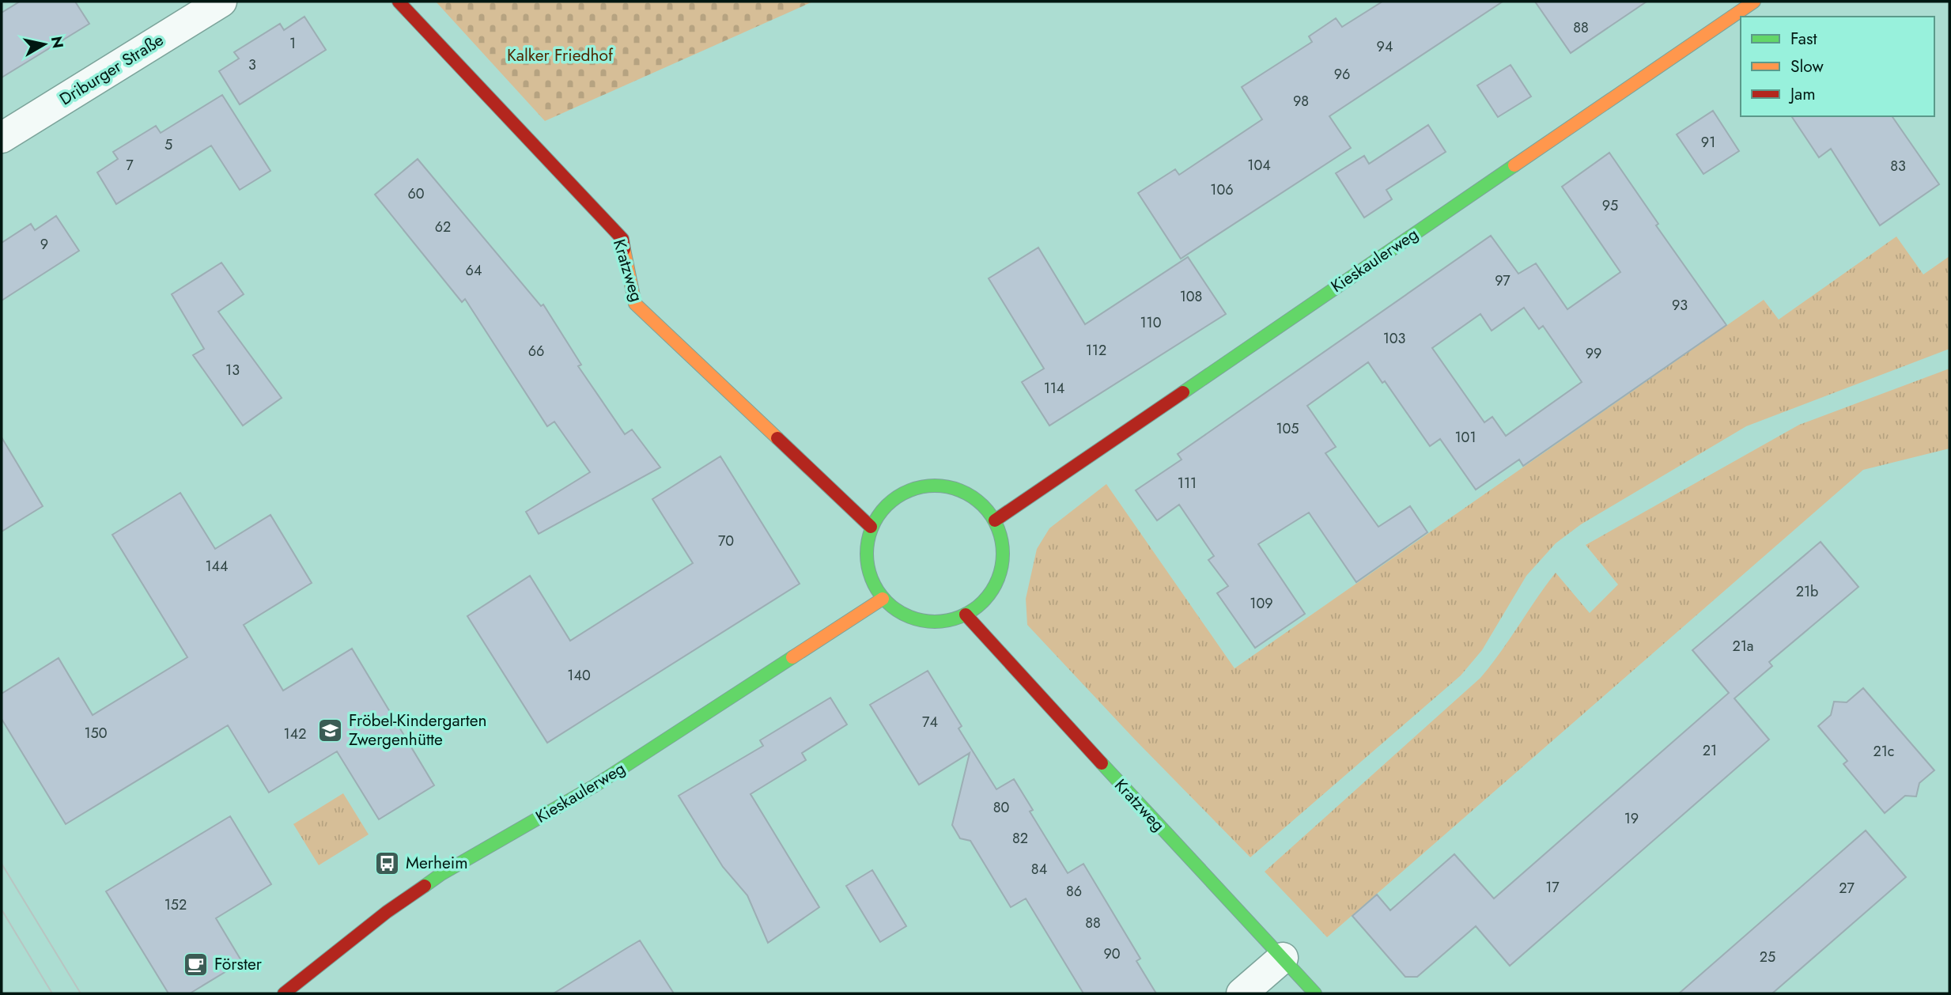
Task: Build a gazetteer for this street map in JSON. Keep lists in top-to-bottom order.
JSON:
{
  "streets": {
    "street": ["Driburger Straße", "Kieskaulerweg", "Kratzweg"]
  },
  "crossings": [
    ["Kieskaulerweg", "Kratzweg"]
  ],
  "parks": ["Kalker Friedhof"],
  "places": {
    "school or university": ["Fröbel-Kindergarten Zwergenhütte"],
    "bus stop": ["Merheim"],
    "cafe": ["Förster"]
  },
  "house_numbers": [
    "88",
    "1",
    "94",
    "3",
    "96",
    "98",
    "91",
    "5",
    "7",
    "104",
    "83",
    "106",
    "60",
    "95",
    "62",
    "9",
    "64",
    "97",
    "108",
    "93",
    "110",
    "103",
    "112",
    "66",
    "99",
    "13",
    "114",
    "105",
    "101",
    "111",
    "70",
    "144",
    "21b",
    "109",
    "21a",
    "140",
    "74",
    "150",
    "142",
    "21",
    "21c",
    "80",
    "19",
    "82",
    "84",
    "17",
    "27",
    "86",
    "152",
    "88",
    "90",
    "25"
  ],
  "legend": ["Fast", "Slow", "Jam"],
  "north": "right"
}
